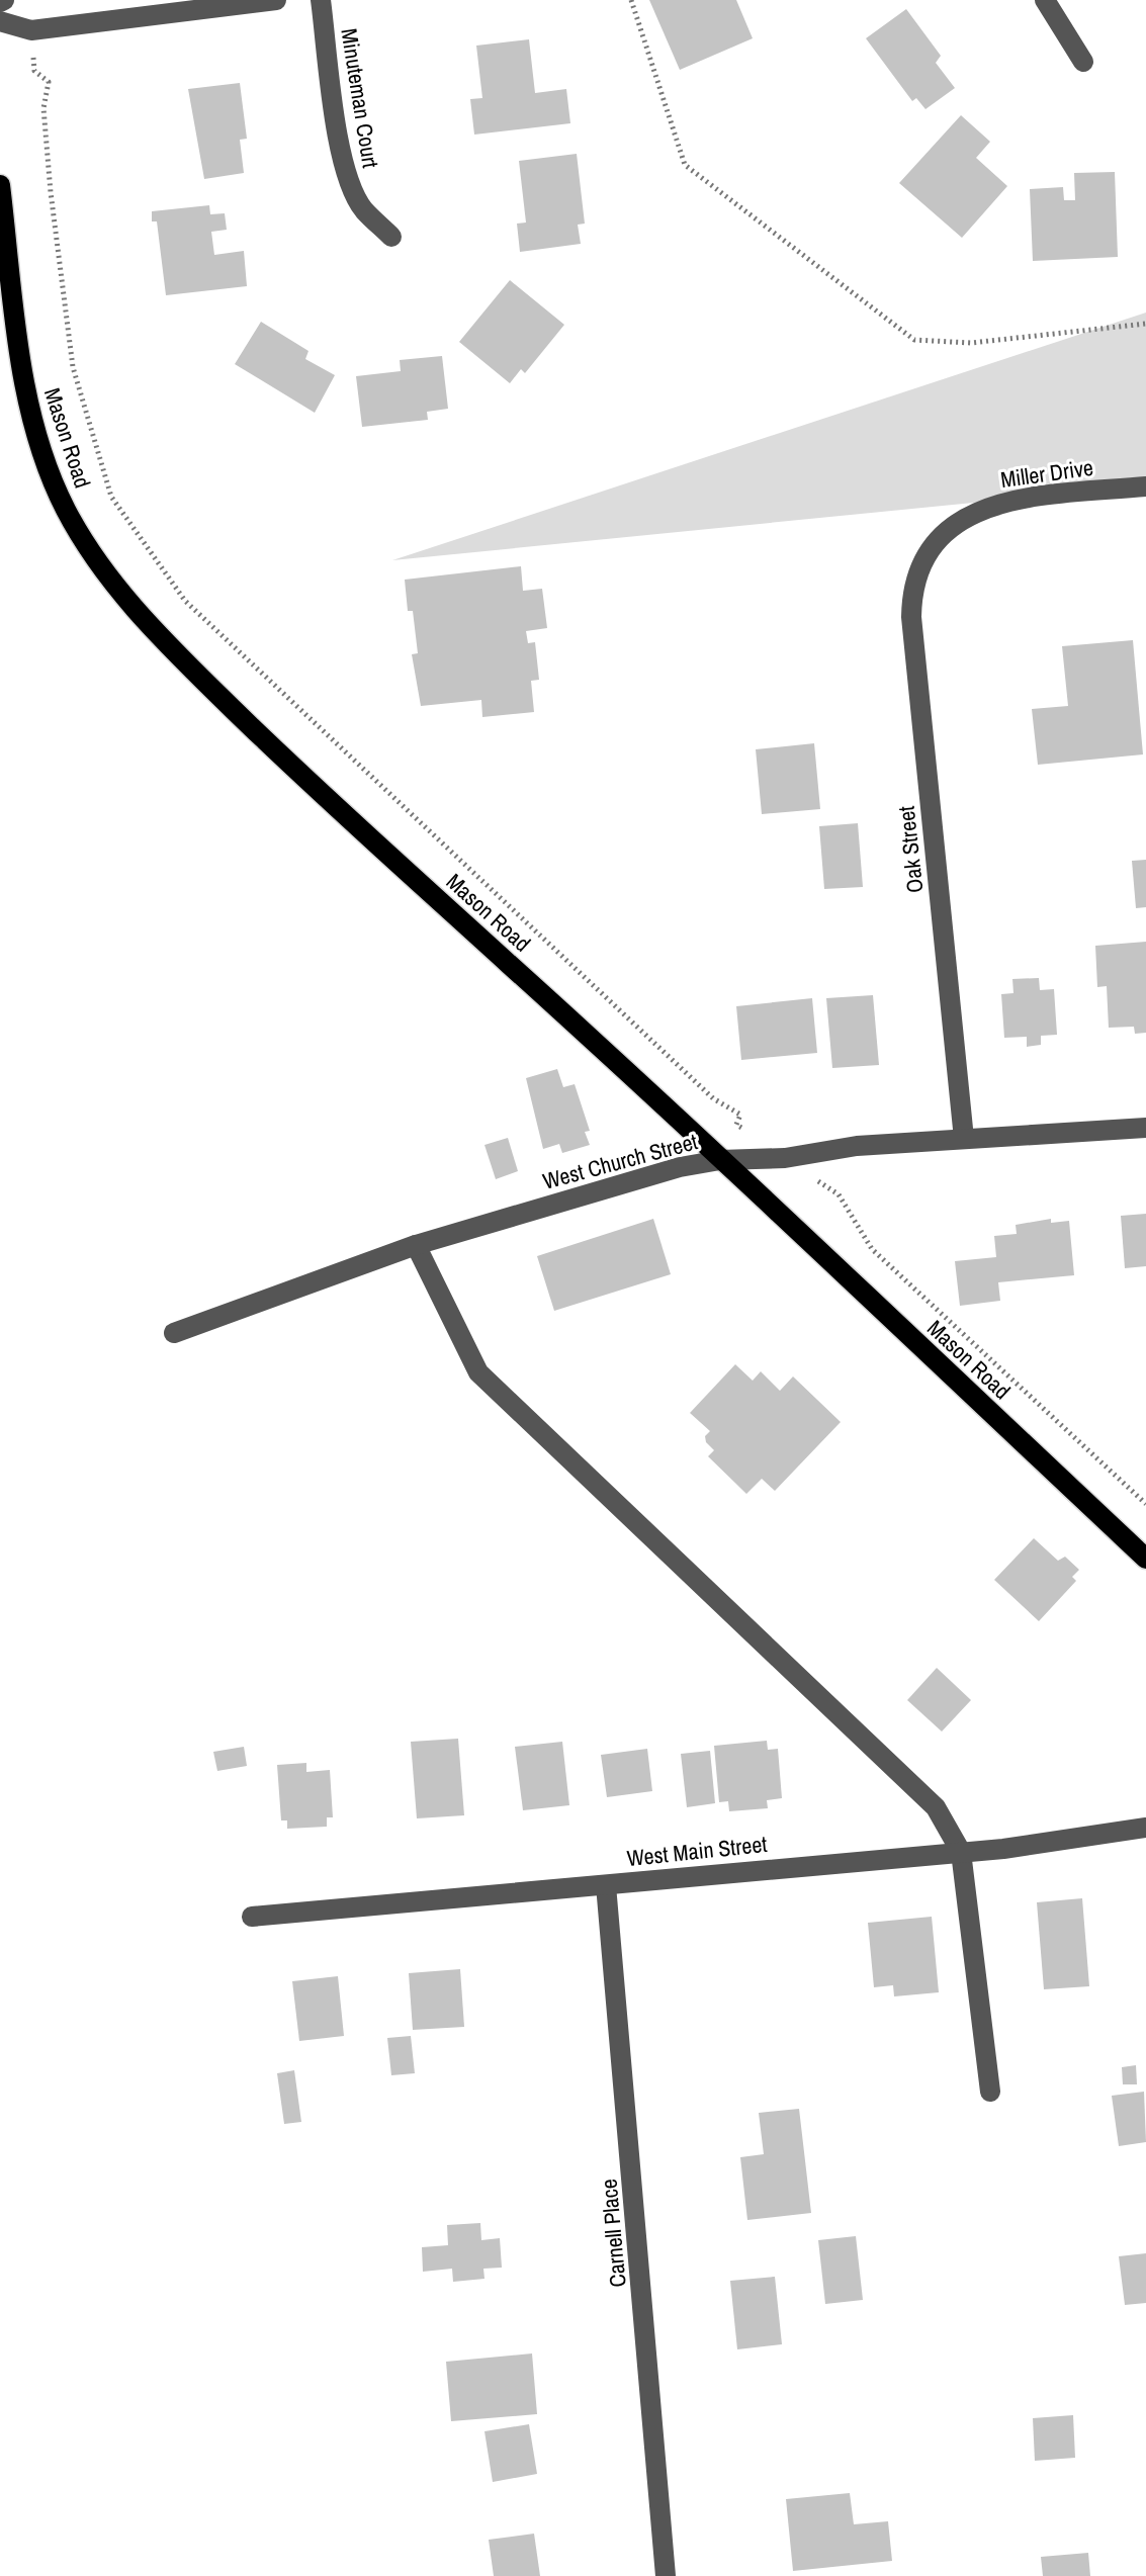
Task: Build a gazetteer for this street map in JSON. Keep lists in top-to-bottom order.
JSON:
{
  "streets": {
    "main road": ["Mason Road"],
    "street": [
      "Minuteman Court",
      "Miller Drive",
      "Oak Street",
      "West Church Street",
      "West Main Street",
      "Carnell Place"
    ]
  },
  "crossings": [
    ["Mason Road", "West Church Street"],
    ["Miller Drive", "Oak Street"],
    ["Oak Street", "West Church Street"],
    ["West Main Street", "Carnell Place"]
  ]
}
